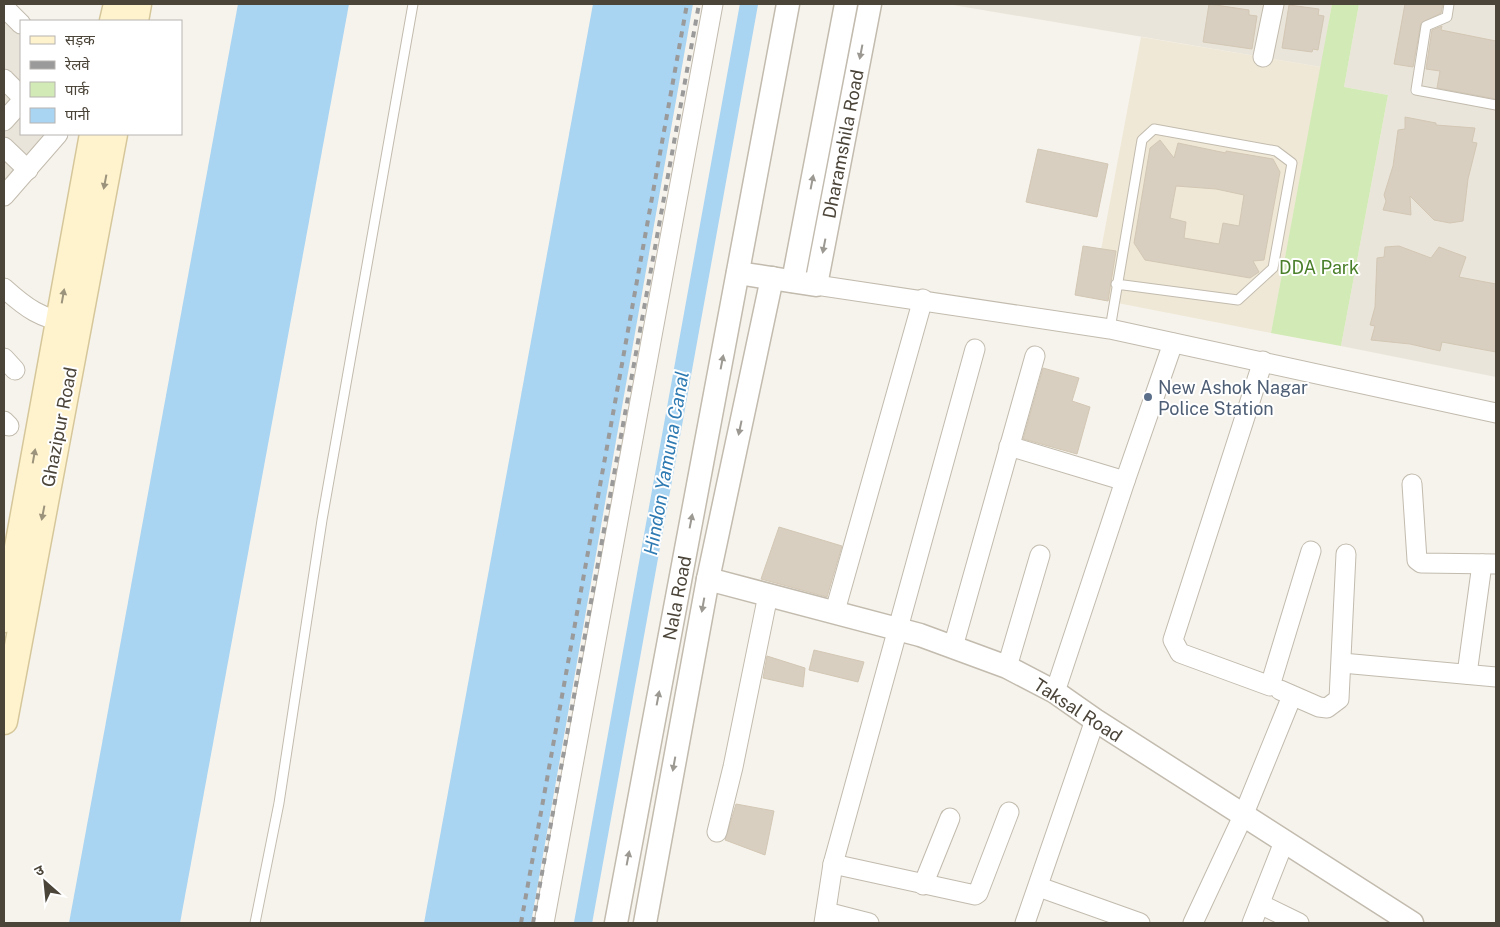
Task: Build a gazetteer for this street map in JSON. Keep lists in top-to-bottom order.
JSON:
{
  "streets": {
    "main road": ["Ghazipur Road"],
    "street": ["Dharamshila Road", "Nala Road", "Taksal Road"]
  },
  "crossings": [
    ["Dharamshila Road", "Nala Road"],
    ["Nala Road", "Taksal Road"]
  ],
  "water": ["Hindon Yamuna Canal"],
  "parks": ["DDA Park"],
  "places": ["New Ashok Nagar Police Station"],
  "legend": [
    "सड़क",
    "रेलवे",
    "पार्क",
    "पानी"
  ],
  "north": "top left"
}
